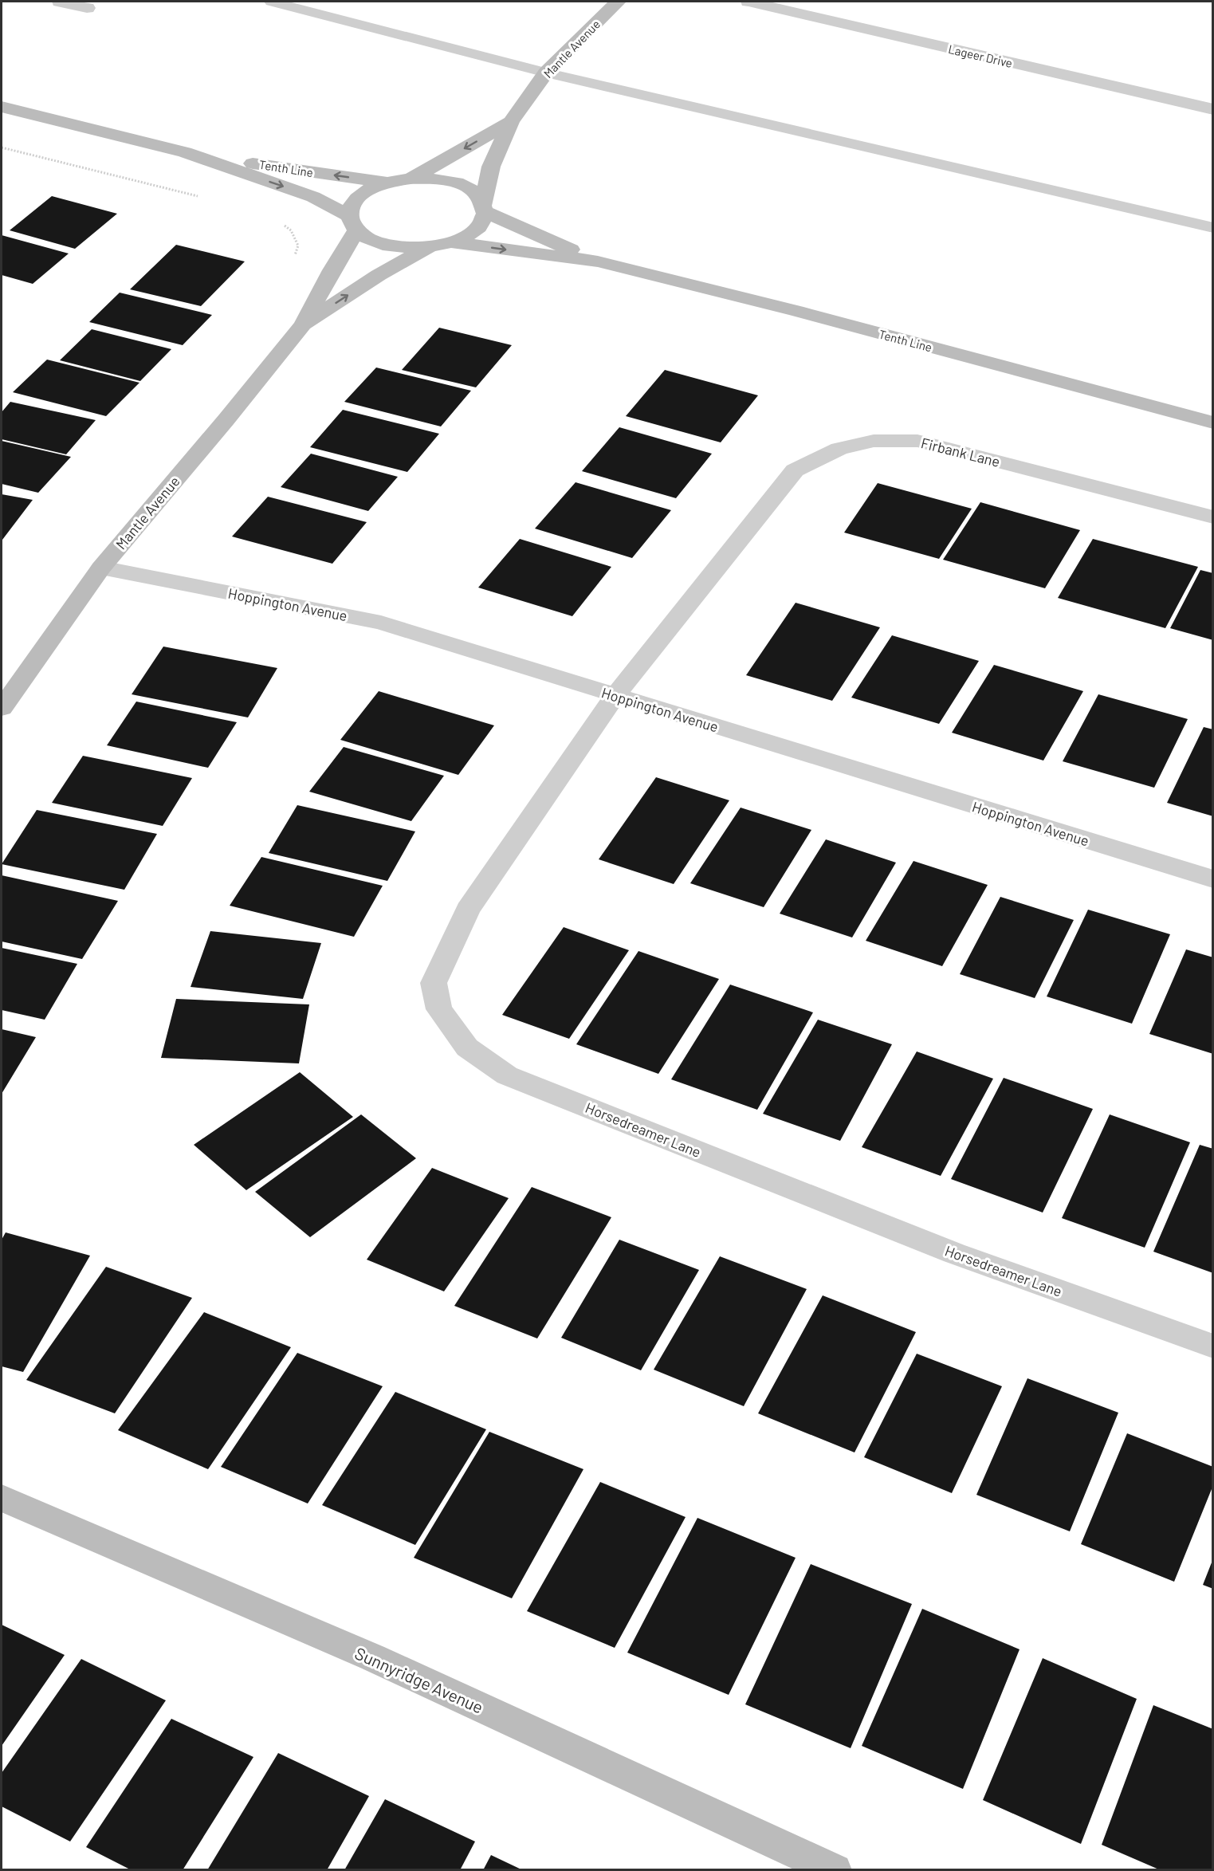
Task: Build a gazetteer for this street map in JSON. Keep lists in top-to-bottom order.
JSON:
{
  "streets": {
    "street": [
      "Mantle Avenue",
      "Lageer Drive",
      "Tenth Line",
      "Firbank Lane",
      "Hoppington Avenue",
      "Horsedreamer Lane",
      "Sunnyridge Avenue"
    ]
  },
  "crossings": [
    ["Mantle Avenue", "Tenth Line"],
    ["Mantle Avenue", "Hoppington Avenue"],
    ["Firbank Lane", "Hoppington Avenue"],
    ["Firbank Lane", "Horsedreamer Lane"],
    ["Hoppington Avenue", "Horsedreamer Lane"]
  ]
}
